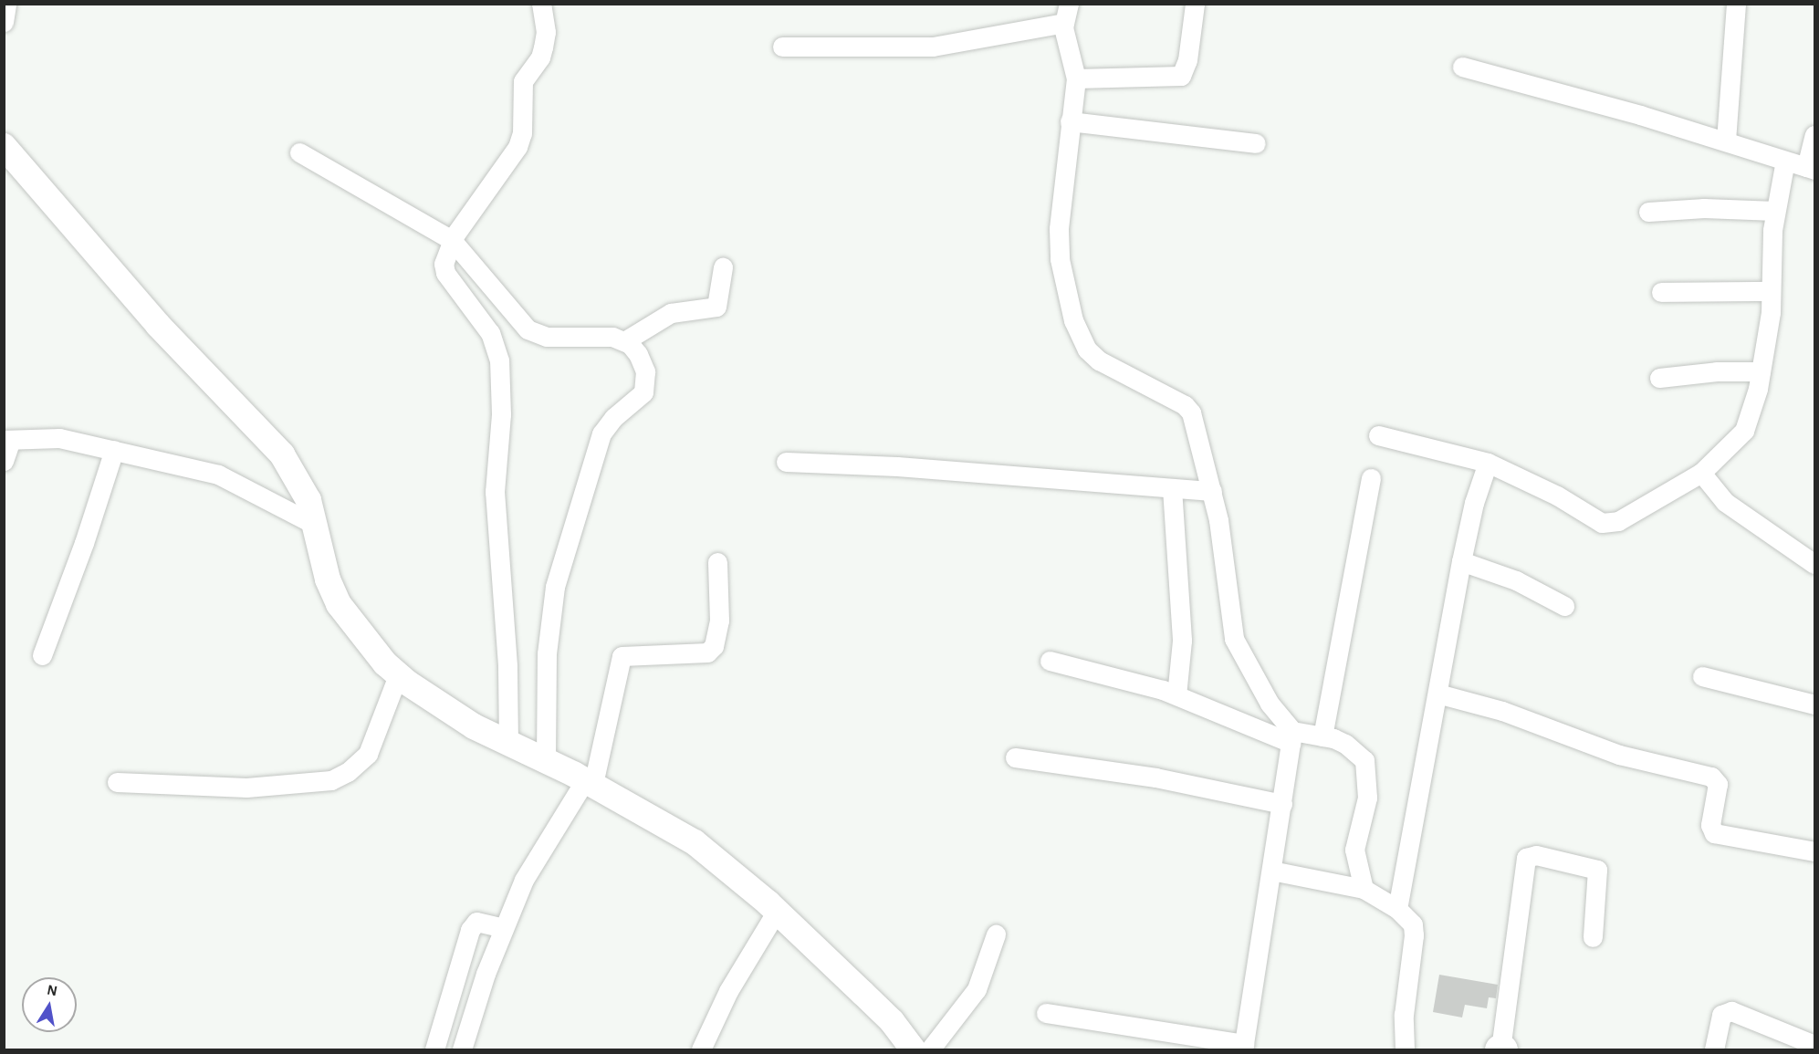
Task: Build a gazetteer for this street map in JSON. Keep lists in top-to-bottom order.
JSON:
{
  "north": "top"
}
